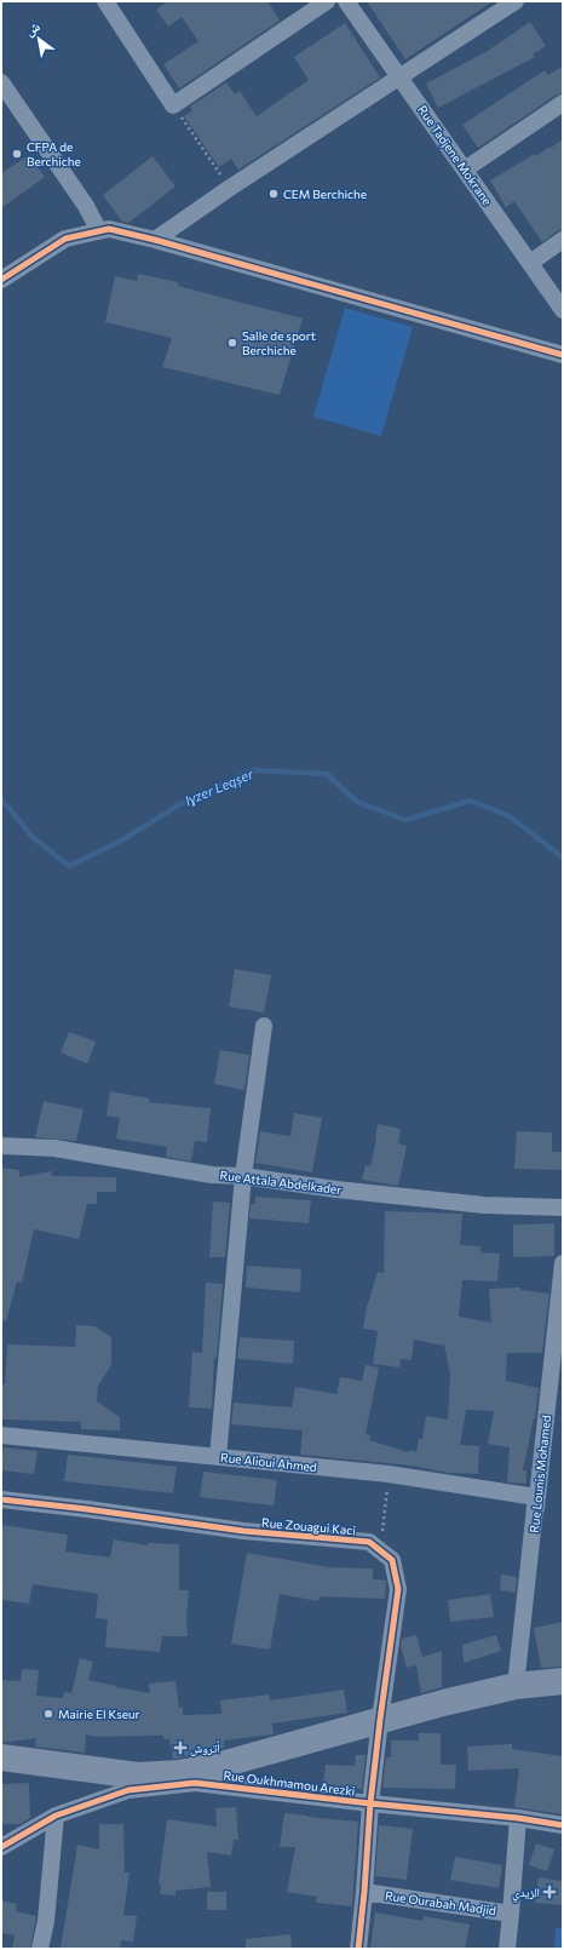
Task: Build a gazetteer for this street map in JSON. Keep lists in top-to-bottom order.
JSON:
{
  "streets": {
    "street": [
      "Rue Tadjene Mokrane",
      "Rue Attala Abdelkader",
      "Rue Alioui Ahmed",
      "Rue Lounis Mohamed",
      "Rue Zouagui Kaci",
      "Rue Oukhmamou Arezki",
      "Rue Ourabah Madjid"
    ]
  },
  "crossings": [
    ["Rue Alioui Ahmed", "Rue Lounis Mohamed"],
    ["Rue Zouagui Kaci", "Rue Oukhmamou Arezki"],
    ["Rue Zouagui Kaci", "Rue Ourabah Madjid"]
  ],
  "water": ["Iɣzer Leqṣer"],
  "places": {
    "other": [
      "CFPA de Berchiche",
      "CEM Berchiche",
      "Salle de sport Berchiche",
      "Mairie El Kseur"
    ],
    "health": ["أتروش", "الزيدي"]
  },
  "north": "top left"
}
